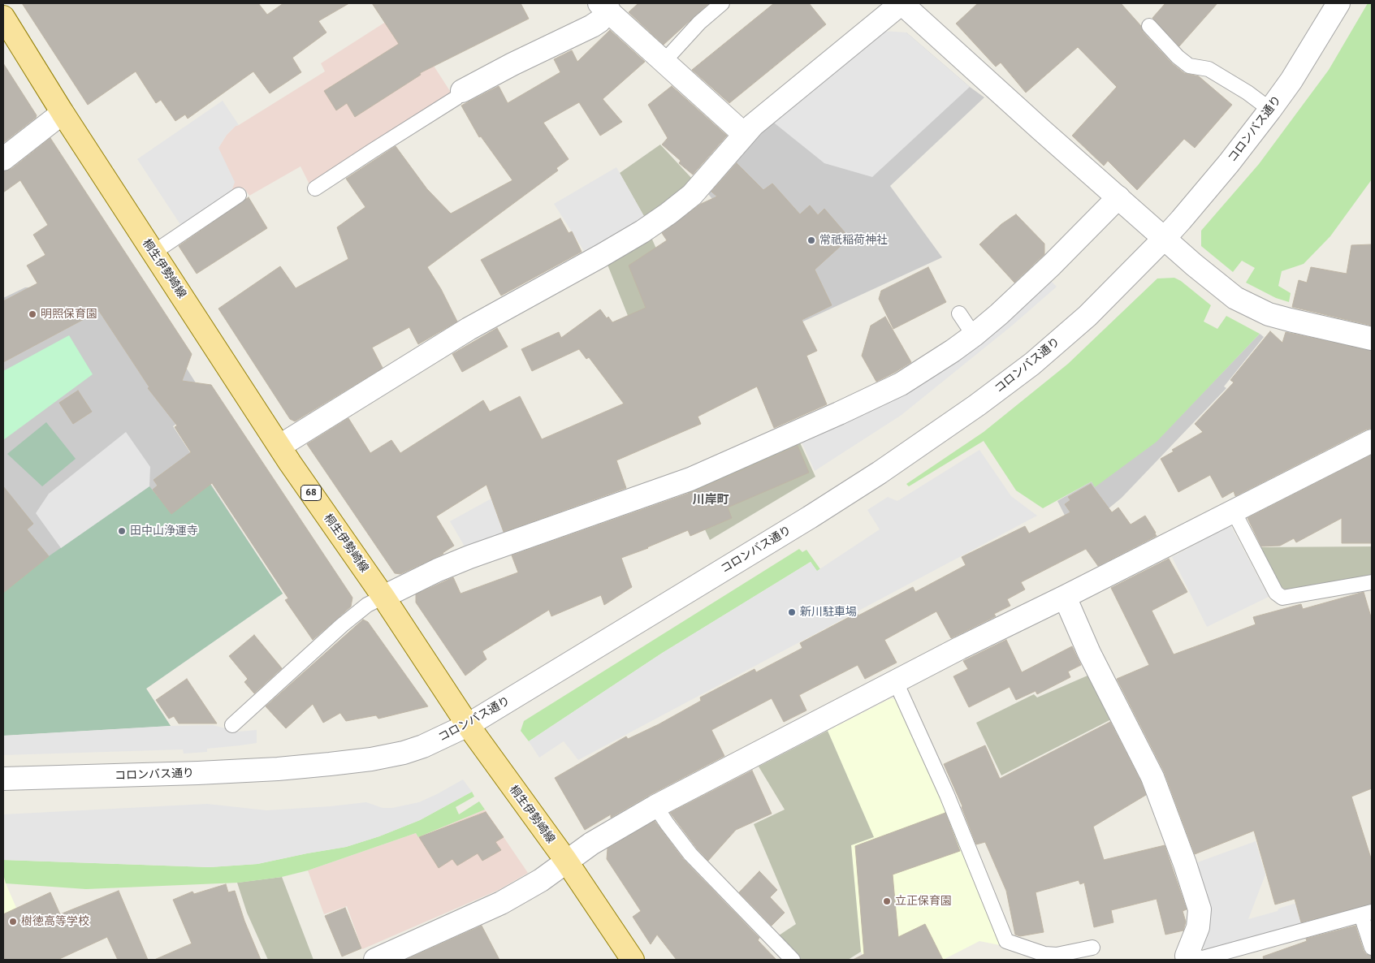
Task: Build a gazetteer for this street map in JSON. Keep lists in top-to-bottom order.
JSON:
{
  "streets": {
    "main road": ["桐生伊勢崎線", "68"],
    "street": ["コロンバス通り"]
  },
  "crossings": [
    ["コロンバス通り", "桐生伊勢崎線"]
  ],
  "districts": ["川岸町"],
  "places": [
    "常祇稲荷神社",
    "明照保育園",
    "田中山浄運寺",
    "新川駐車場",
    "立正保育園",
    "樹徳高等学校"
  ]
}
